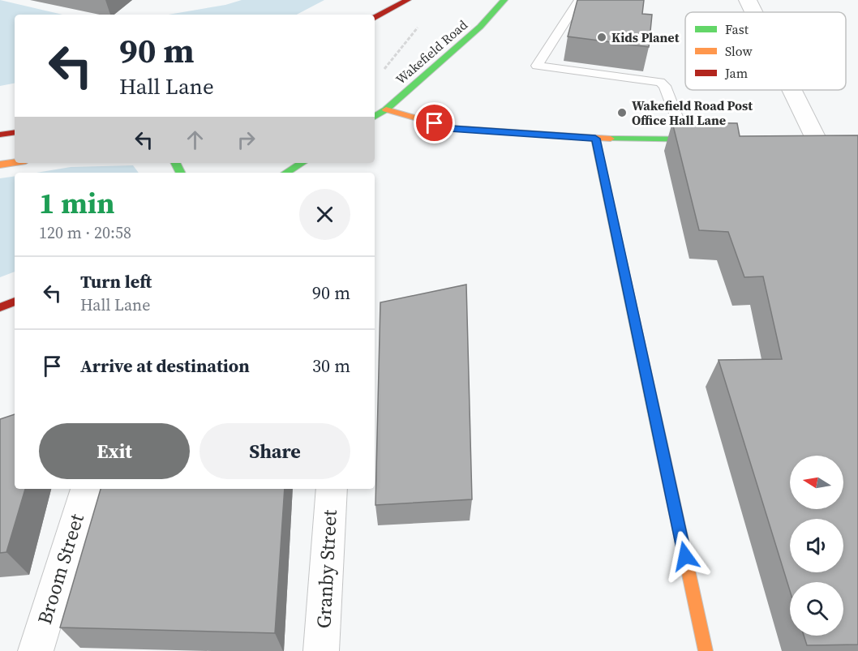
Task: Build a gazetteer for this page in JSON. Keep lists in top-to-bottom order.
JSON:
{
  "streets": {
    "street": ["Wakefield Road", "Broom Street", "Granby Street"]
  },
  "places": ["Kids Planet", "Wakefield Road Post Office Hall Lane"],
  "legend": ["Fast", "Slow", "Jam"],
  "north": "left",
  "page": {
    "turn": ["90 m", "Hall Lane"],
    "heading": ["1 min", "120 m · 20:58"],
    "list": [
      {
        "name": "Turn left",
        "note": "Hall Lane",
        "value": "90 m"
      },
      {
        "name": "Arrive at destination",
        "value": "30 m"
      }
    ],
    "buttons": ["Exit", "Share"]
  }
}
